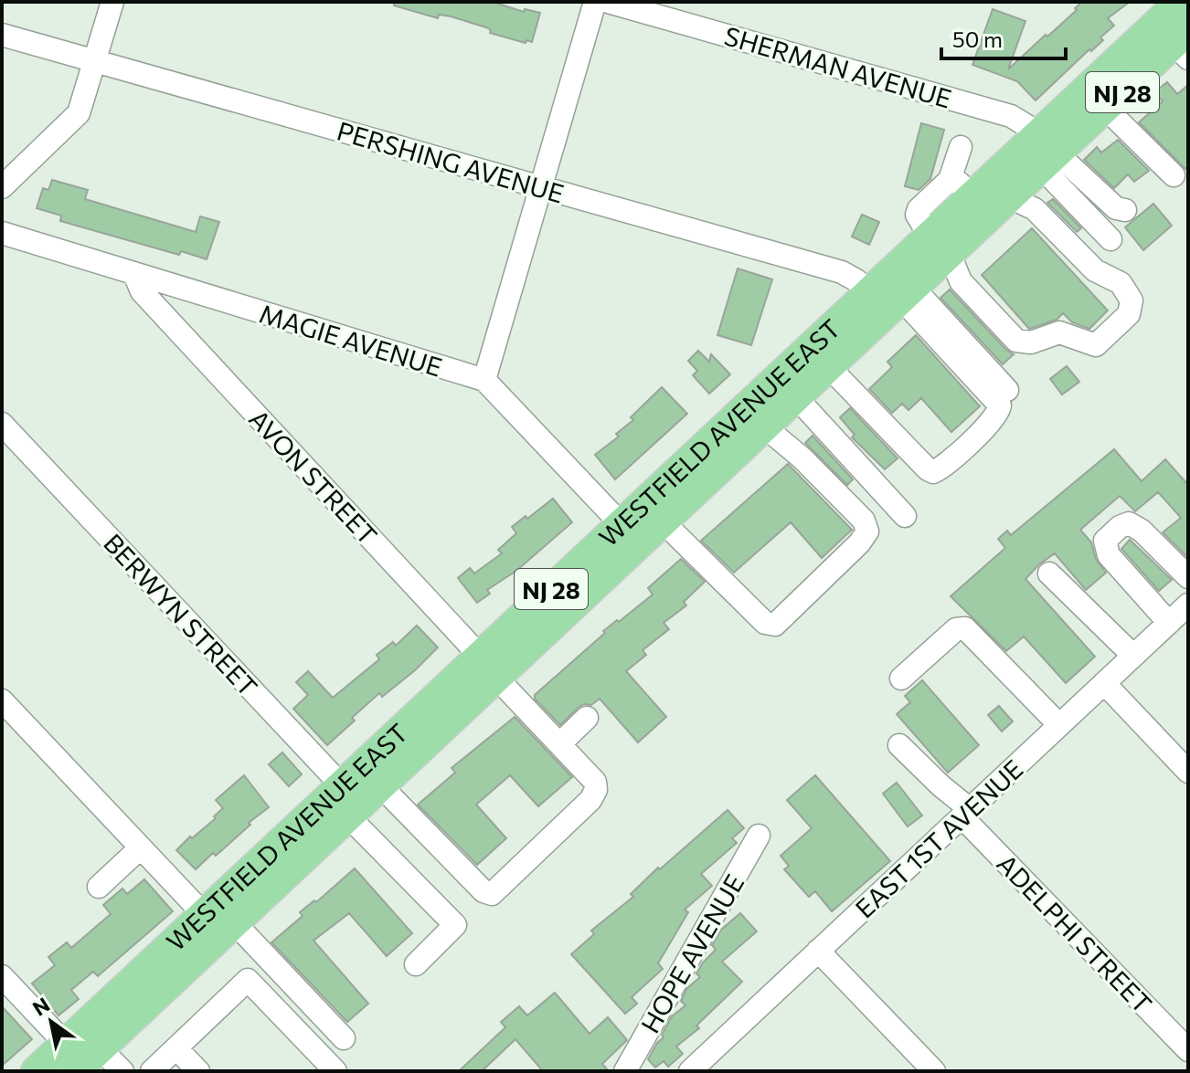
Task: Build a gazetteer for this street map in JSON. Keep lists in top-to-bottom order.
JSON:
{
  "streets": {
    "main road": ["NJ 28", "WESTFIELD AVENUE EAST"],
    "street": [
      "SHERMAN AVENUE",
      "PERSHING AVENUE",
      "MAGIE AVENUE",
      "AVON STREET",
      "BERWYN STREET",
      "EAST 1ST AVENUE",
      "ADELPHI STREET",
      "HOPE AVENUE"
    ]
  },
  "crossings": [
    ["SHERMAN AVENUE", "WESTFIELD AVENUE EAST"],
    ["PERSHING AVENUE", "WESTFIELD AVENUE EAST"],
    ["MAGIE AVENUE", "WESTFIELD AVENUE EAST"],
    ["MAGIE AVENUE", "AVON STREET"],
    ["WESTFIELD AVENUE EAST", "AVON STREET"],
    ["WESTFIELD AVENUE EAST", "BERWYN STREET"],
    ["AVON STREET", "BERWYN STREET"],
    ["EAST 1ST AVENUE", "ADELPHI STREET"]
  ],
  "scale_bar": "50 m",
  "north": "top left"
}
